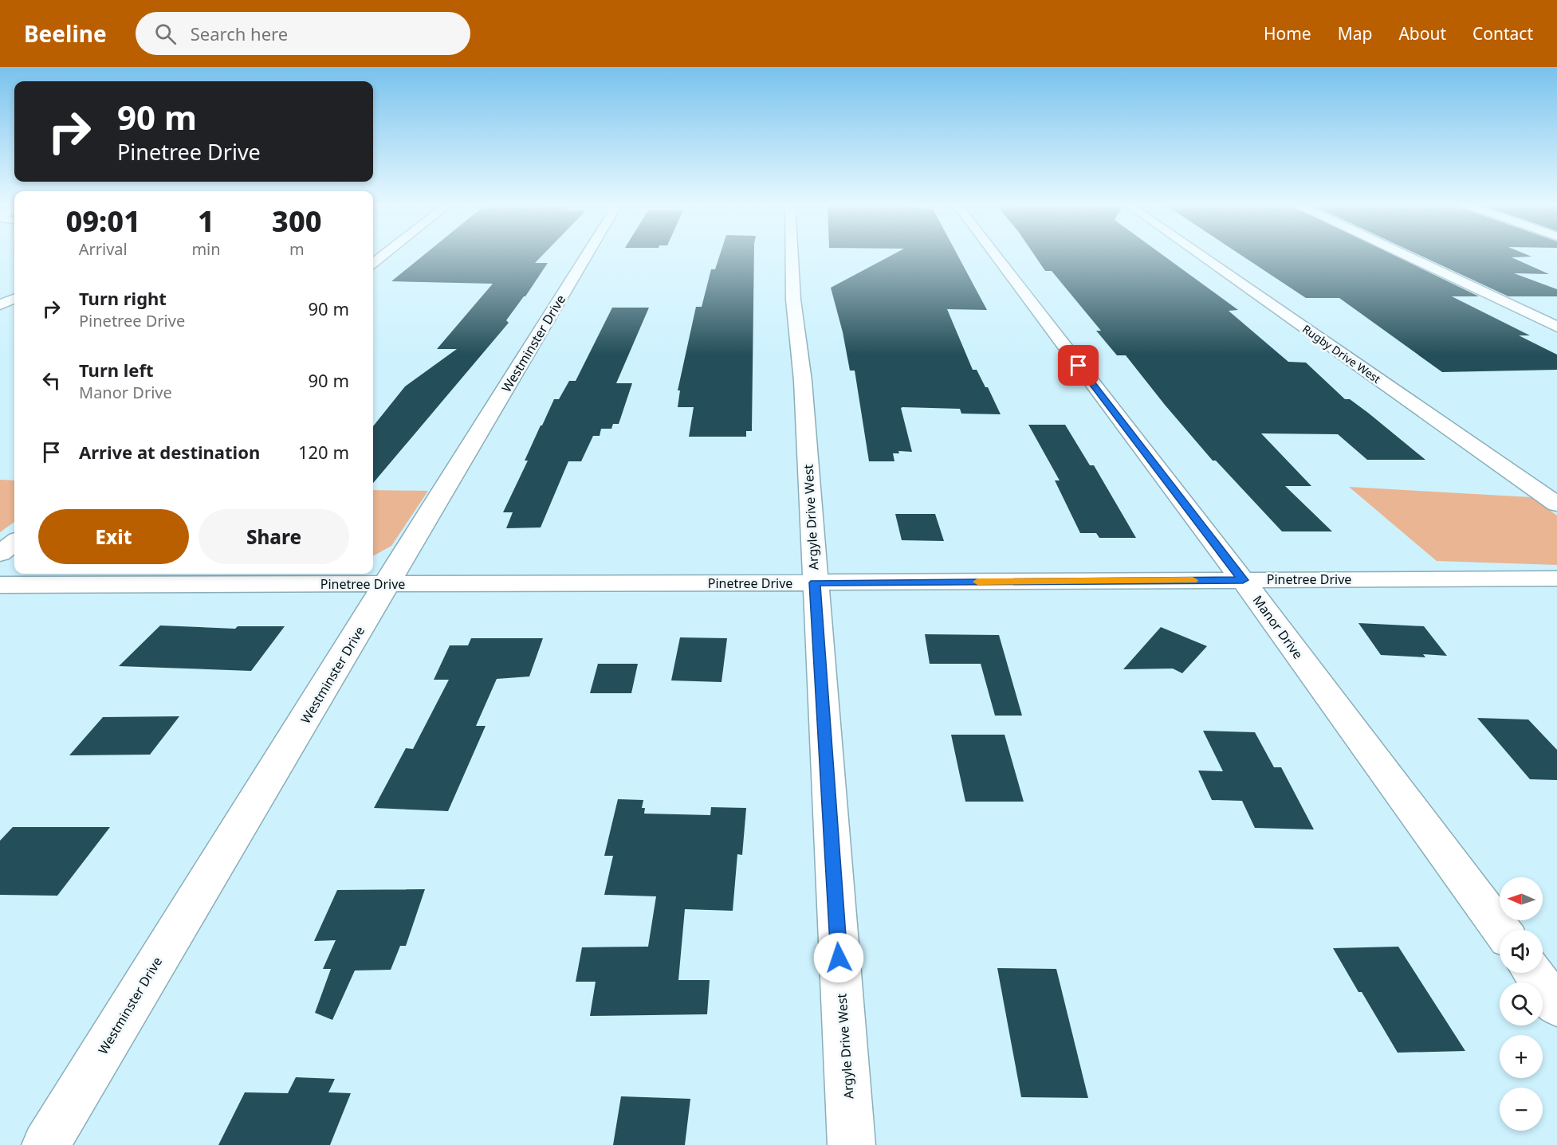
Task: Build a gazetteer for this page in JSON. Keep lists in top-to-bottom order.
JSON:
{
  "streets": {
    "street": [
      "Westminster Drive",
      "Rugby Drive West",
      "Argyle Drive West",
      "Pinetree Drive",
      "Manor Drive"
    ]
  },
  "crossings": [
    ["Westminster Drive", "Pinetree Drive"],
    ["Argyle Drive West", "Pinetree Drive"],
    ["Pinetree Drive", "Manor Drive"]
  ],
  "north": "left",
  "page": {
    "header": "Beeline",
    "search": "Search here",
    "nav": [
      "Home",
      "Map",
      "About",
      "Contact"
    ],
    "turn": ["90 m", "Pinetree Drive"],
    "eta": [
      "09:01",
      "Arrival",
      "1",
      "min",
      "300",
      "m"
    ],
    "list": [
      {
        "name": "Turn right",
        "note": "Pinetree Drive",
        "value": "90 m"
      },
      {
        "name": "Turn left",
        "note": "Manor Drive",
        "value": "90 m"
      },
      {
        "name": "Arrive at destination",
        "value": "120 m"
      }
    ],
    "buttons": ["Exit", "Share"],
    "map_buttons": ["+", "−"]
  }
}
